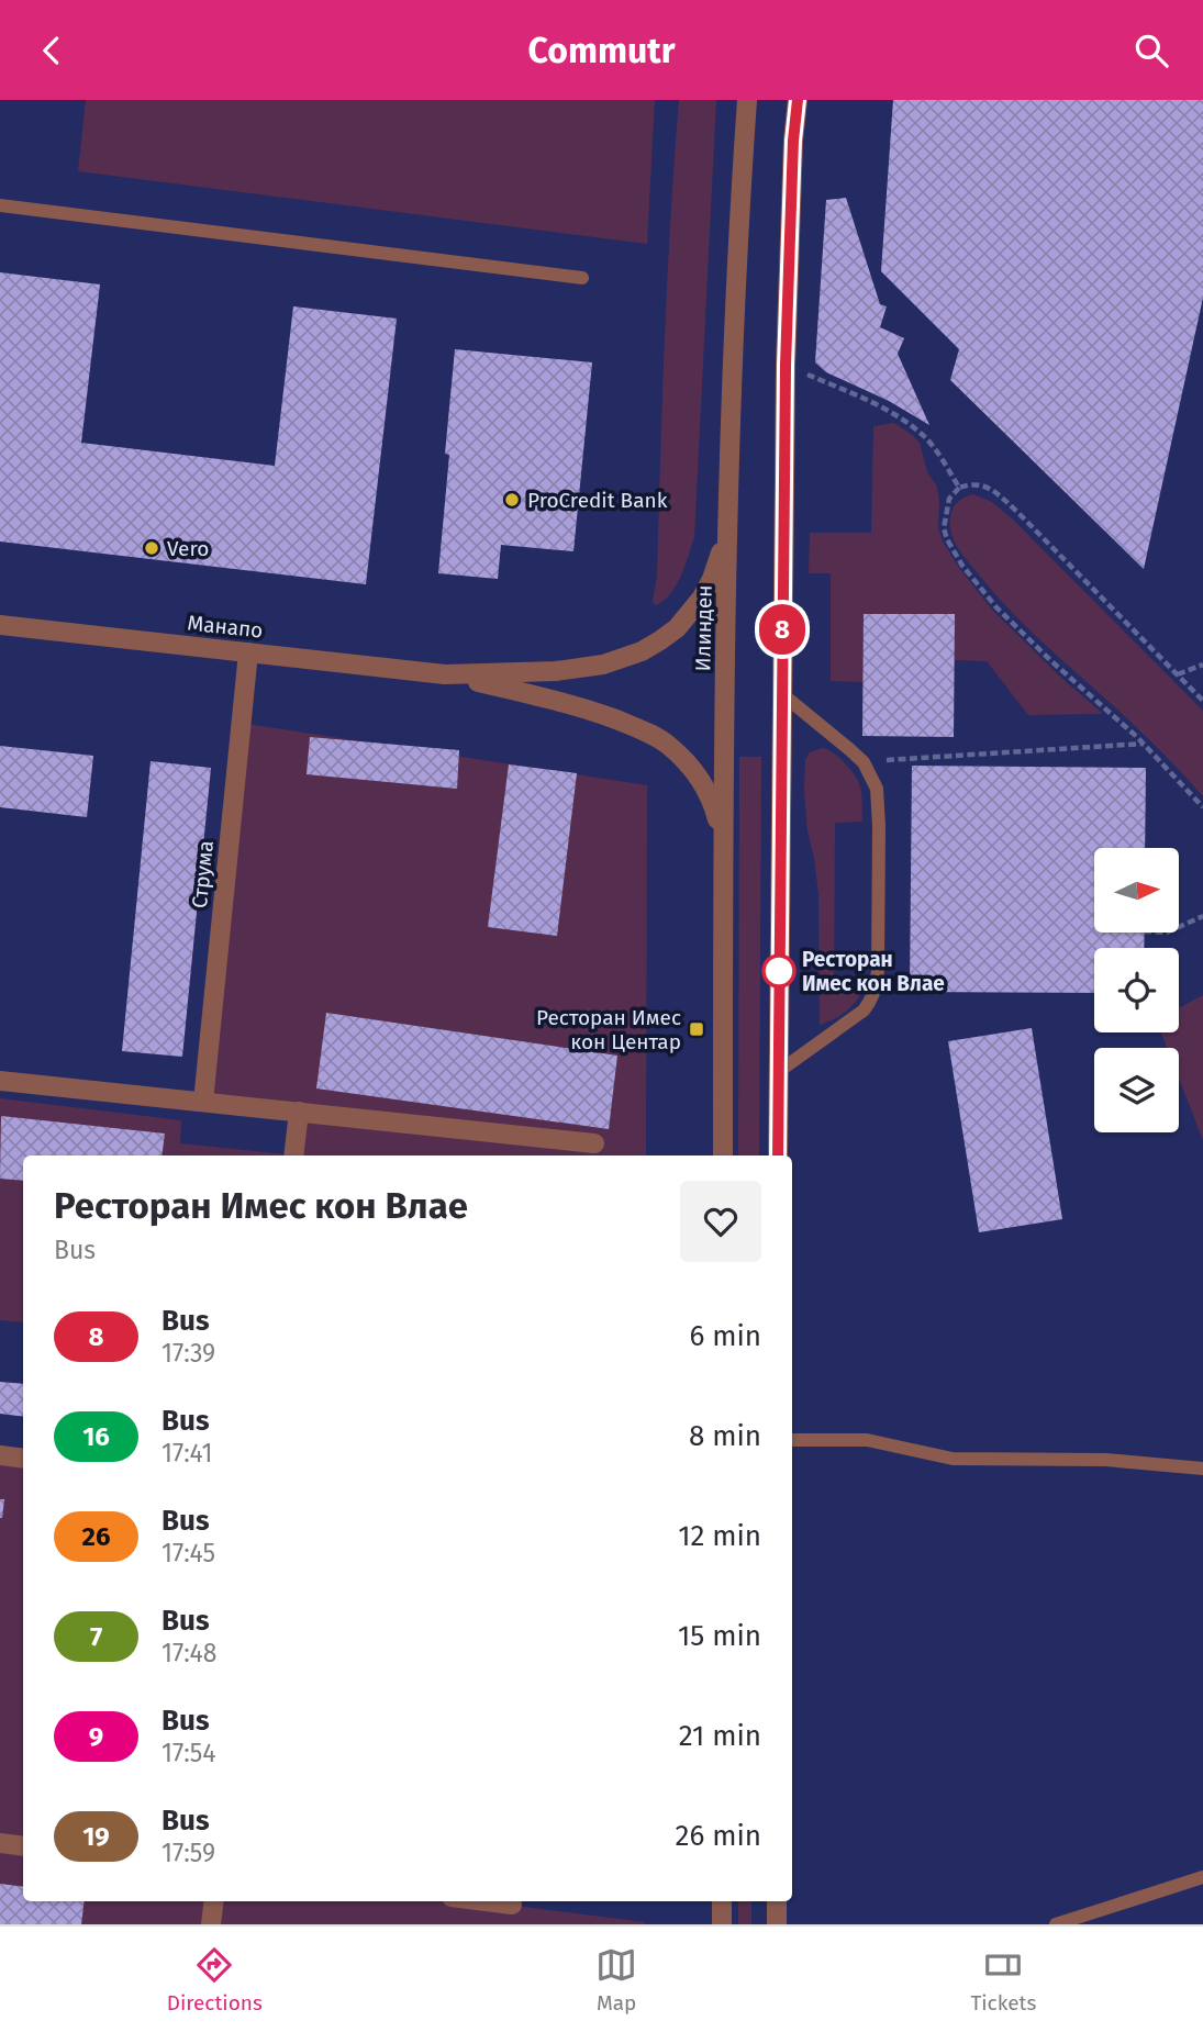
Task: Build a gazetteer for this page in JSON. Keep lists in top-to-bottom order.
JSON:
{
  "streets": {
    "street": ["Манапо", "Илинден", "Струма"]
  },
  "crossings": [
    ["Манапо", "Илинден"],
    ["Манапо", "Струма"]
  ],
  "places": {
    "other": ["ProCredit Bank", "Vero", "Ресторан Имес кон Влае"],
    "transit": ["Ресторан Имес кон Центар"]
  },
  "lines": ["bus line 8"],
  "north": "right",
  "page": {
    "header": "Commutr",
    "on_map": "8",
    "heading": ["Ресторан Имес кон Влае", "Bus"],
    "list": [
      {
        "mark": "8",
        "name": "Bus",
        "note": "17:39",
        "value": "6 min"
      },
      {
        "mark": "16",
        "name": "Bus",
        "note": "17:41",
        "value": "8 min"
      },
      {
        "mark": "26",
        "name": "Bus",
        "note": "17:45",
        "value": "12 min"
      },
      {
        "mark": "7",
        "name": "Bus",
        "note": "17:48",
        "value": "15 min"
      },
      {
        "mark": "9",
        "name": "Bus",
        "note": "17:54",
        "value": "21 min"
      },
      {
        "mark": "19",
        "name": "Bus",
        "note": "17:59",
        "value": "26 min"
      }
    ],
    "tabs": ["Directions", "Map", "Tickets"]
  }
}
